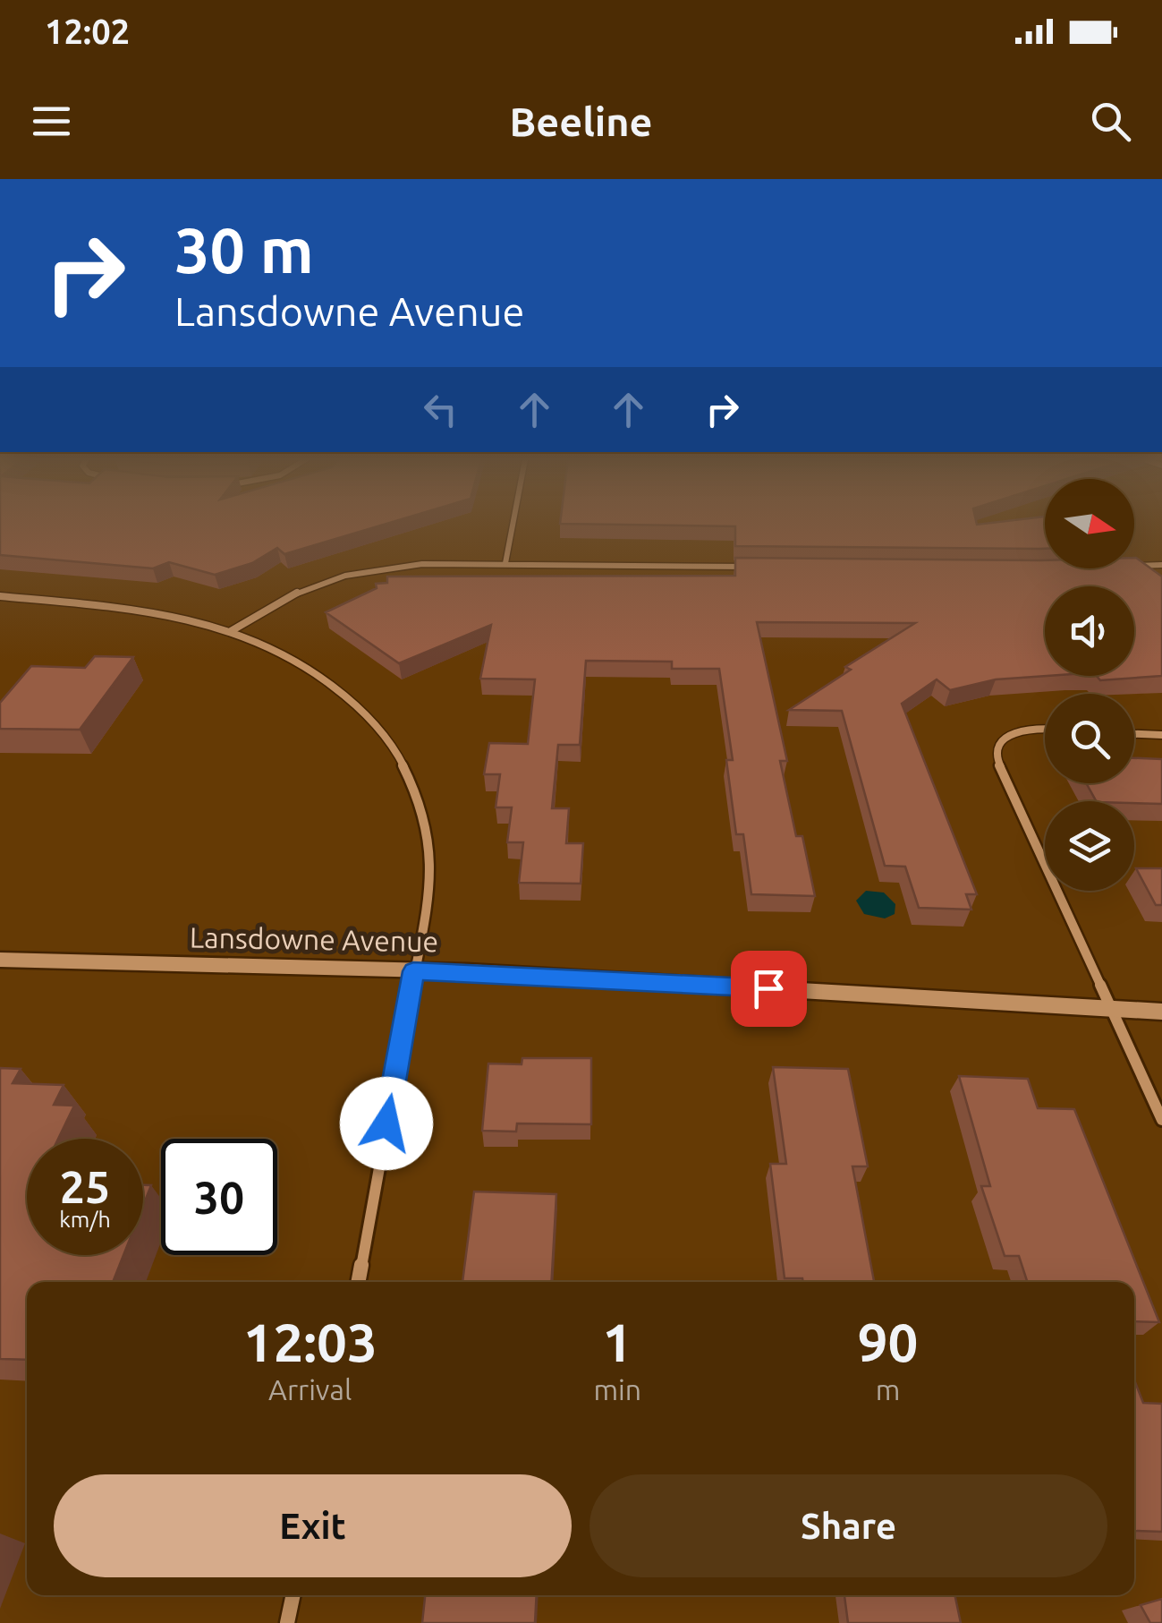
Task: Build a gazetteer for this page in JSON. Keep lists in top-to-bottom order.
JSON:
{
  "streets": {
    "main road": ["Lansdowne Avenue"]
  },
  "north": "right",
  "page": {
    "status": "12:02",
    "header": "Beeline",
    "turn": ["30 m", "Lansdowne Avenue"],
    "speed": "25 km/h",
    "limit": "30",
    "eta": [
      "12:03",
      "Arrival",
      "1",
      "min",
      "90",
      "m"
    ],
    "buttons": ["Exit", "Share"]
  }
}
